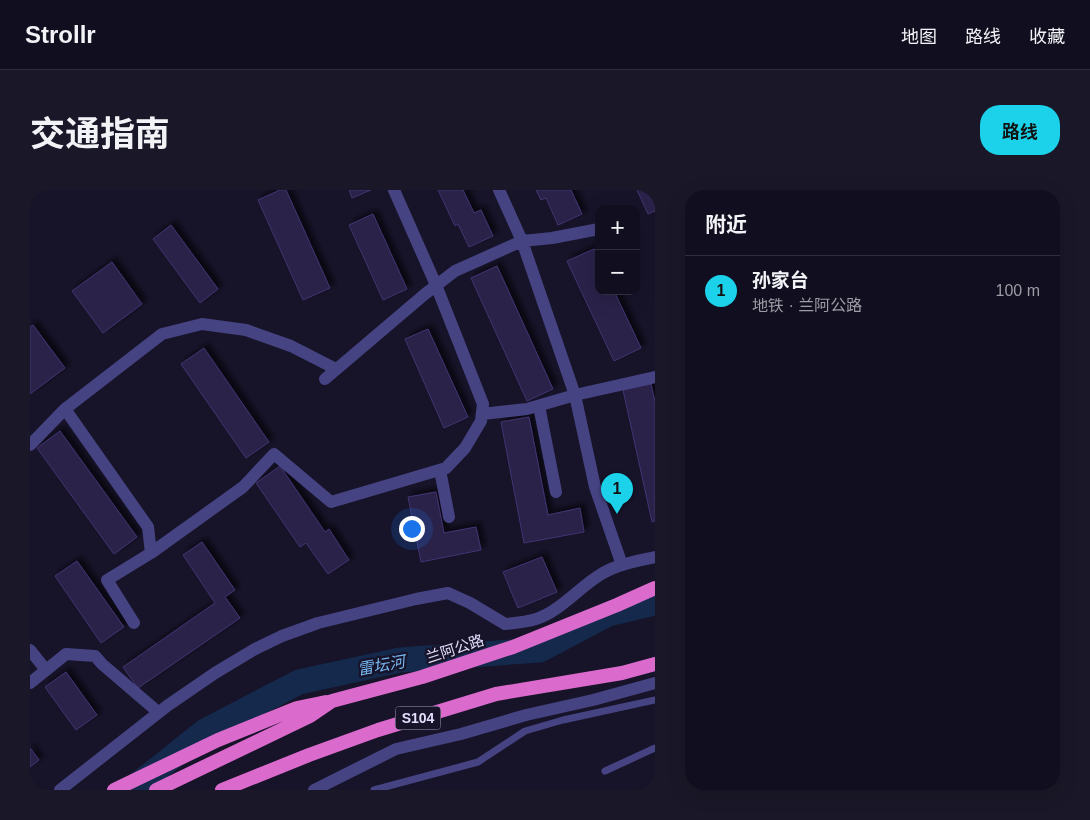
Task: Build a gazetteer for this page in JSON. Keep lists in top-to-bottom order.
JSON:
{
  "streets": {
    "highway": ["兰阿公路", "S104"]
  },
  "water": ["雷坛河"],
  "page": {
    "header": "Strollr",
    "nav": ["地图", "路线", "收藏"],
    "title": "交通指南",
    "buttons": "路线",
    "heading": "附近",
    "map_buttons": ["+", "−"],
    "list": [
      {
        "mark": "1",
        "name": "孙家台",
        "note": "地铁 · 兰阿公路",
        "value": "100 m"
      }
    ],
    "pins": "1"
  }
}
